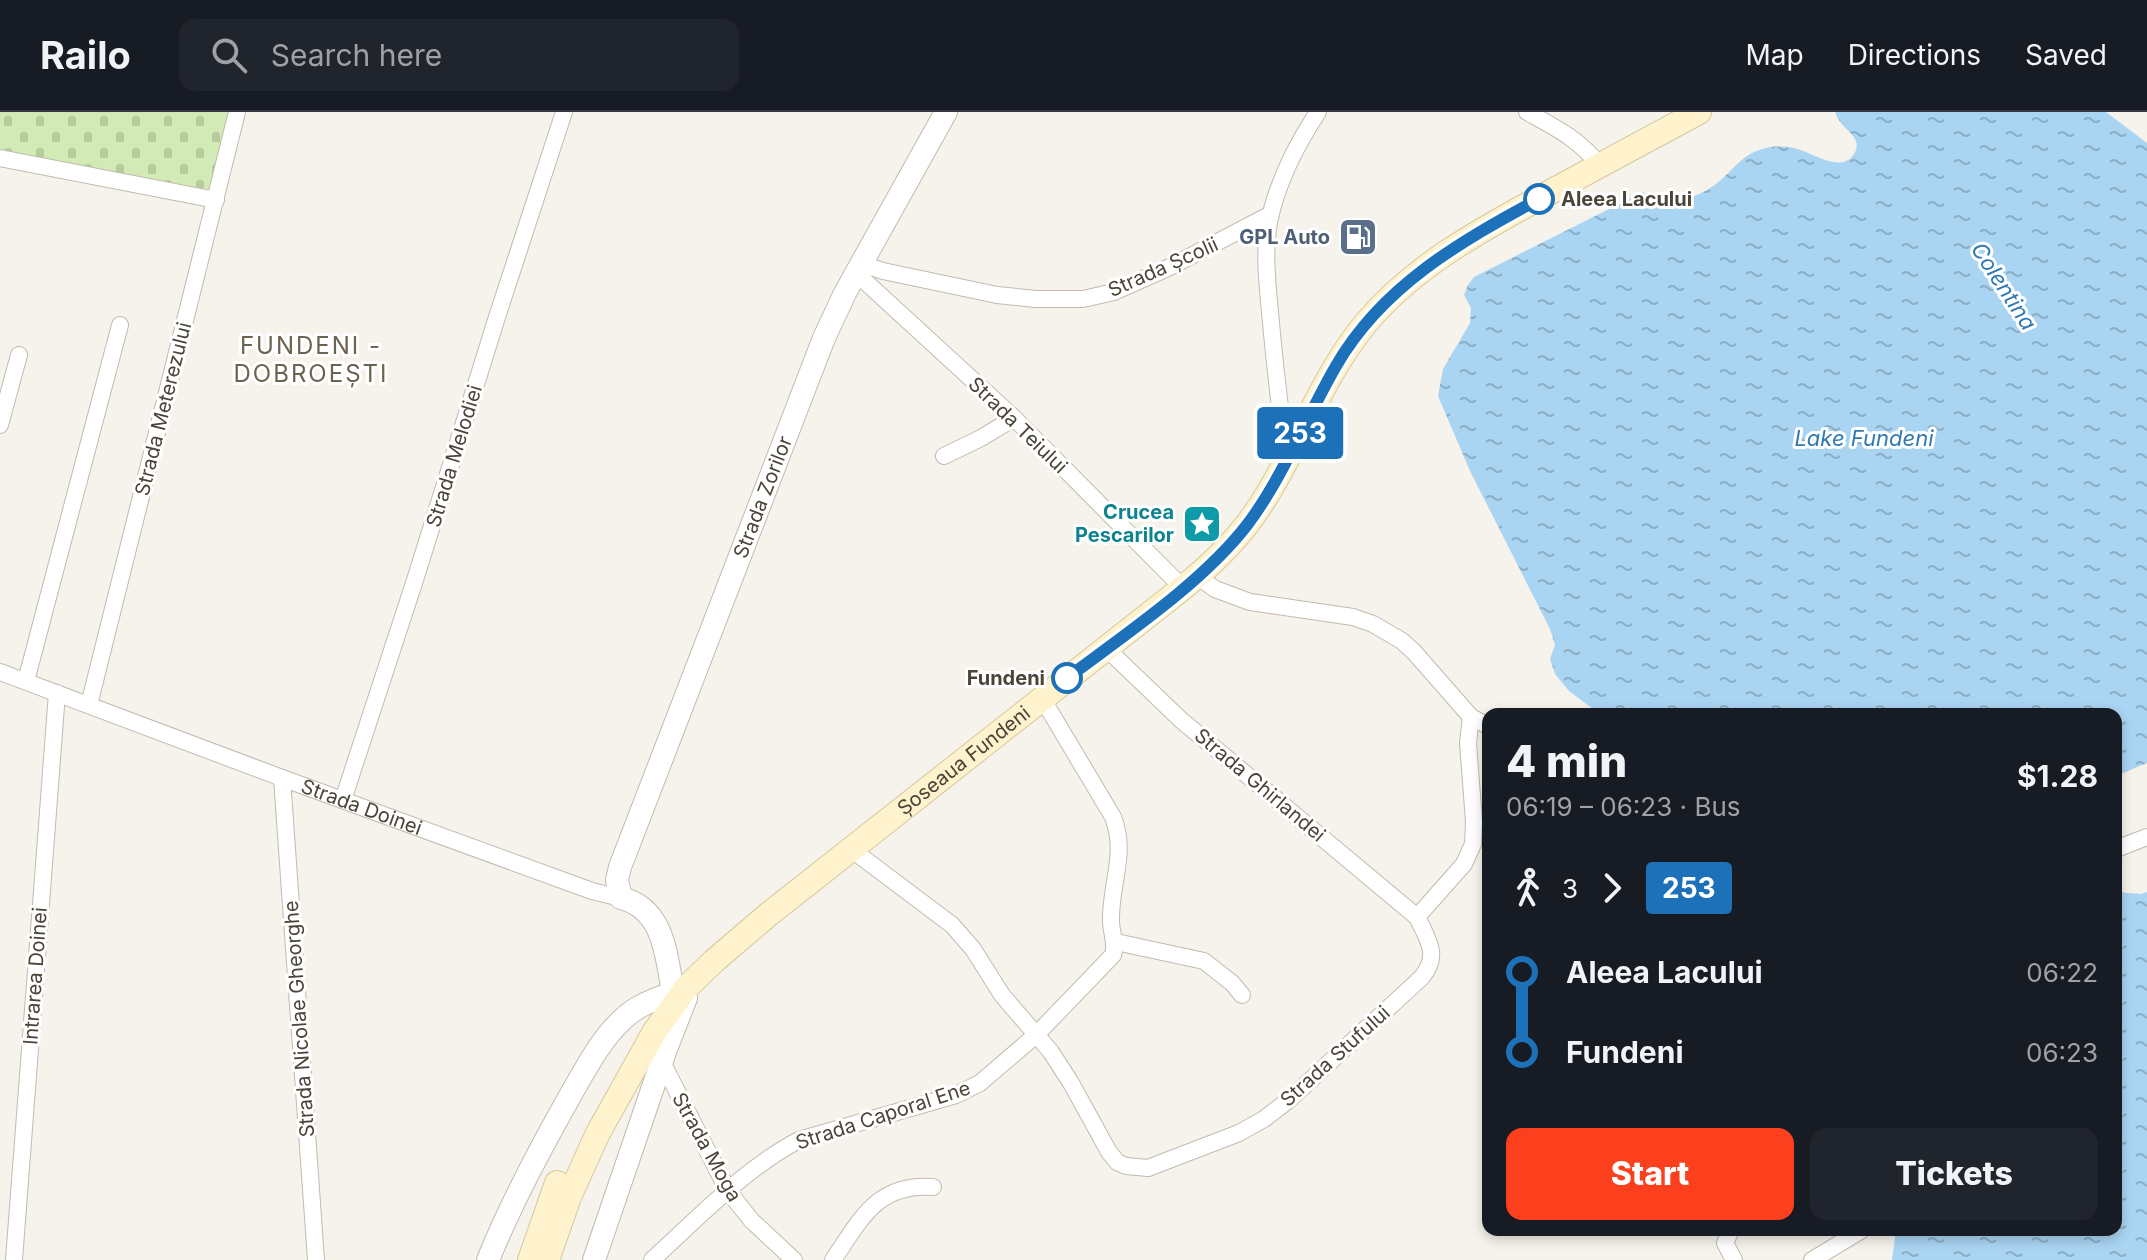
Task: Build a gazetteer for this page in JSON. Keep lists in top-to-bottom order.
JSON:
{
  "streets": {
    "main road": ["Șoseaua Fundeni"],
    "street": [
      "Strada Școlii",
      "Strada Meterezului",
      "Strada Teiului",
      "Strada Melodiei",
      "Strada Zorilor",
      "Strada Ghirlandei",
      "Strada Doinei",
      "Intrarea Doinei",
      "Strada Nicolae Gheorghe",
      "Strada Stufului",
      "Strada Caporal Ene",
      "Strada Moga"
    ]
  },
  "crossings": [
    ["Strada Școlii", "Strada Teiului"],
    ["Strada Școlii", "Strada Zorilor"],
    ["Strada Meterezului", "Strada Doinei"],
    ["Strada Teiului", "Strada Zorilor"],
    ["Strada Teiului", "Șoseaua Fundeni"],
    ["Strada Melodiei", "Strada Doinei"],
    ["Strada Zorilor", "Strada Doinei"],
    ["Șoseaua Fundeni", "Strada Ghirlandei"],
    ["Șoseaua Fundeni", "Strada Doinei"],
    ["Șoseaua Fundeni", "Strada Moga"],
    ["Strada Ghirlandei", "Strada Stufului"],
    ["Strada Doinei", "Intrarea Doinei"],
    ["Strada Doinei", "Strada Nicolae Gheorghe"],
    ["Strada Stufului", "Strada Caporal Ene"],
    ["Strada Caporal Ene", "Strada Moga"]
  ],
  "districts": ["FUNDENI - DOBROEȘTI"],
  "water": ["Colentina", "Lake Fundeni"],
  "places": {
    "other": ["Aleea Lacului", "Fundeni"],
    "fuel station": ["GPL Auto"],
    "place": ["Crucea Pescarilor"]
  },
  "lines": ["bus line 253"],
  "page": {
    "header": "Railo",
    "search": "Search here",
    "nav": ["Map", "Directions", "Saved"],
    "on_map": "253",
    "heading": ["4 min", "06:19 – 06:23 · Bus", "$1.28"],
    "legs": ["3", "253"],
    "list": [
      {
        "name": "Aleea Lacului",
        "value": "06:22"
      },
      {
        "name": "Fundeni",
        "value": "06:23"
      }
    ],
    "buttons": ["Start", "Tickets"]
  }
}
